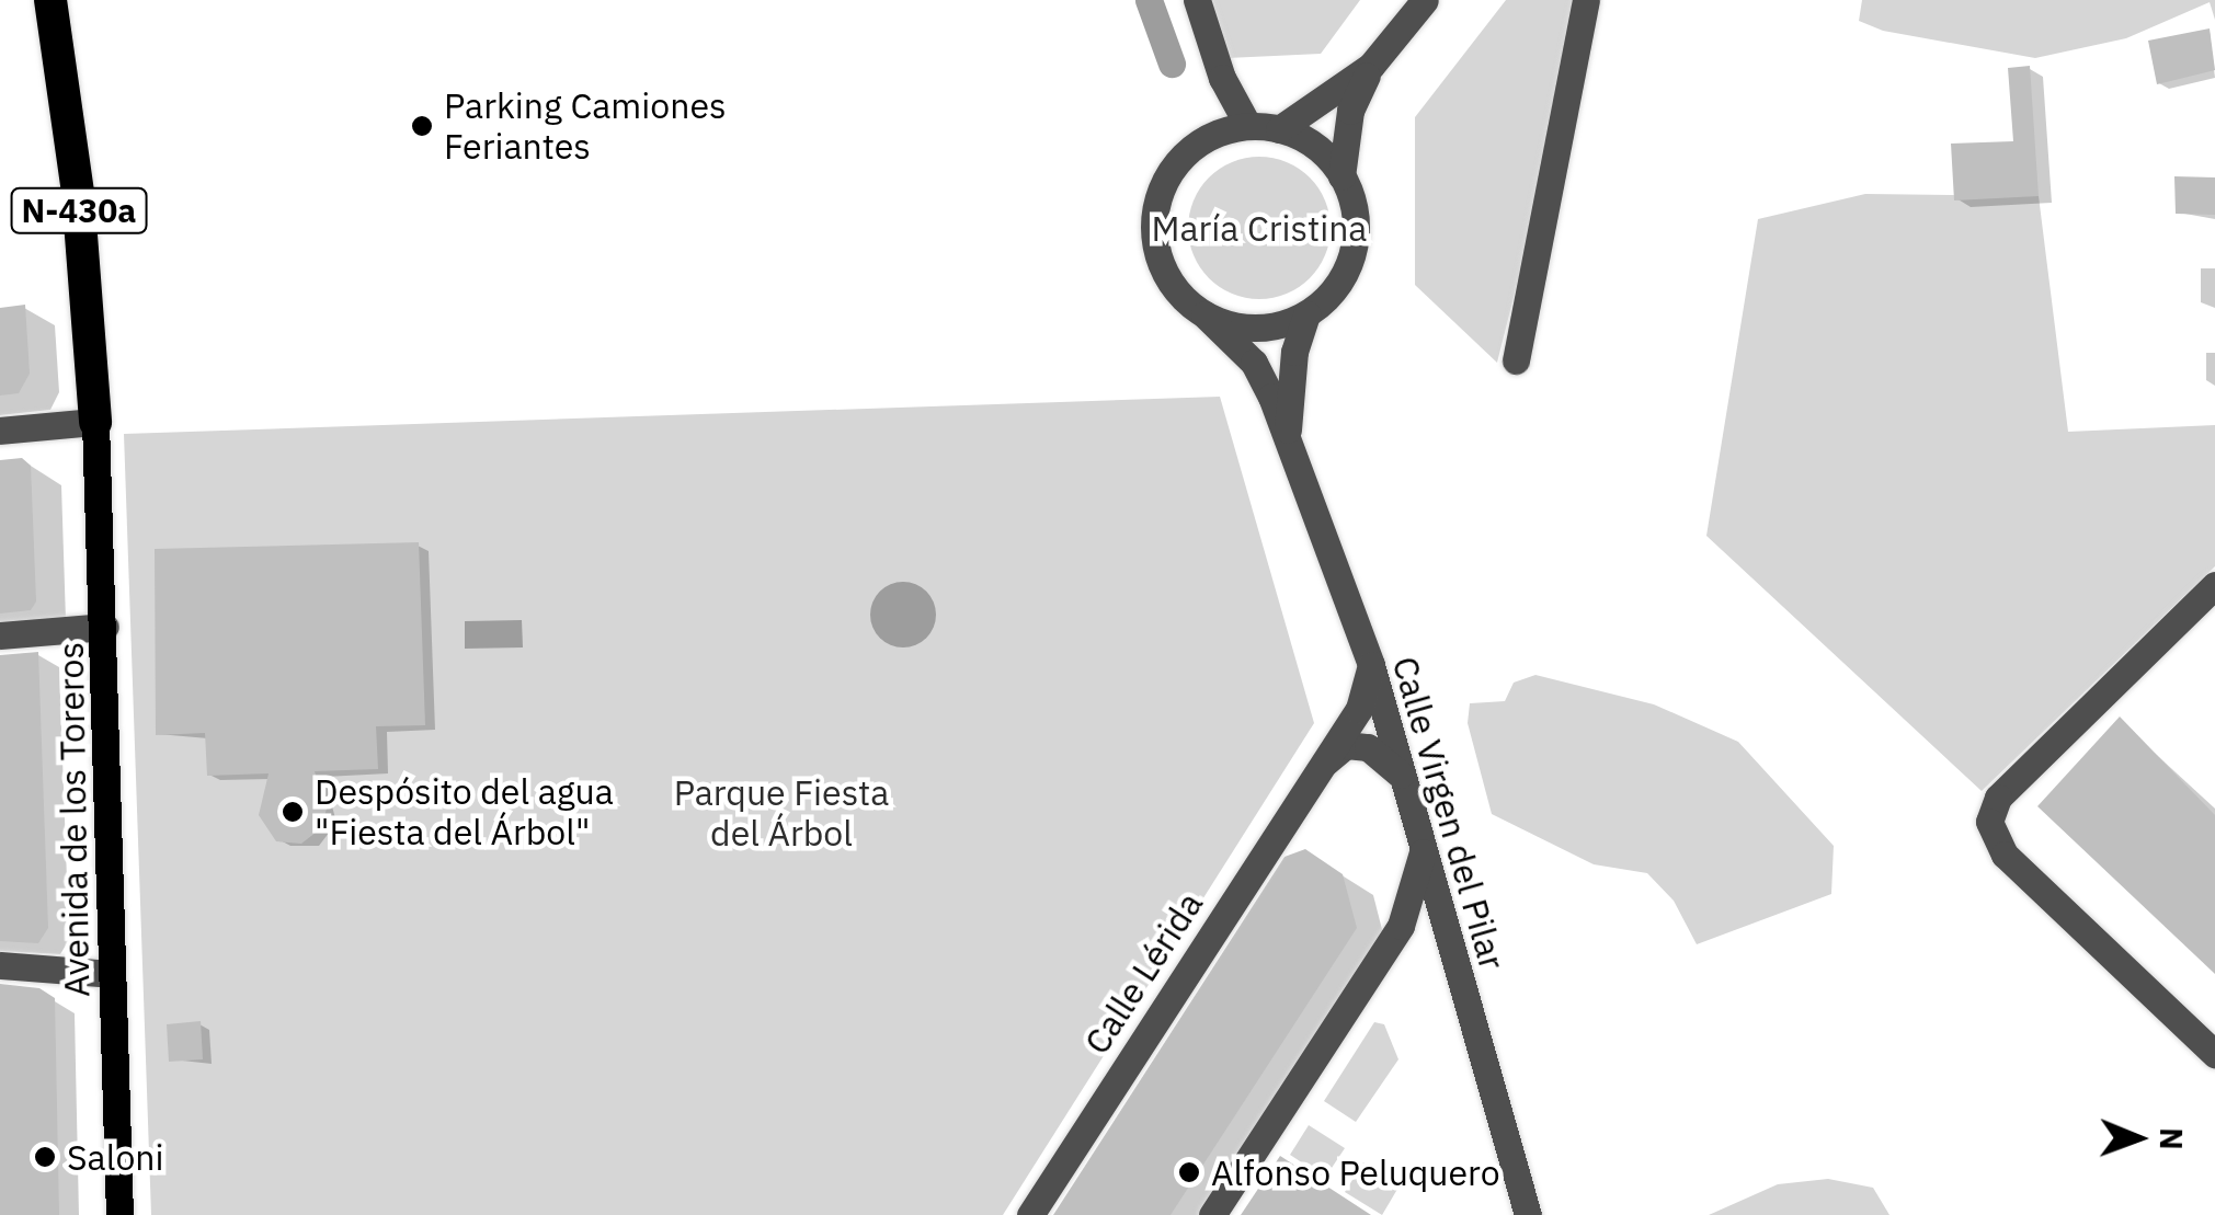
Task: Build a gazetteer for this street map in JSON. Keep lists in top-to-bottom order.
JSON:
{
  "streets": {
    "highway": ["N-430a"],
    "main road": ["Avenida de los Toreros"],
    "street": ["Calle Virgen del Pilar", "Calle Lérida"]
  },
  "crossings": [
    ["N-430a", "Avenida de los Toreros"],
    ["Calle Virgen del Pilar", "Calle Lérida"]
  ],
  "parks": ["María Cristina", "Parque Fiesta del Árbol"],
  "places": [
    "Parking Camiones Feriantes",
    "Despósito del agua \"Fiesta del Árbol\"",
    "Saloni",
    "Alfonso Peluquero"
  ],
  "north": "right"
}
